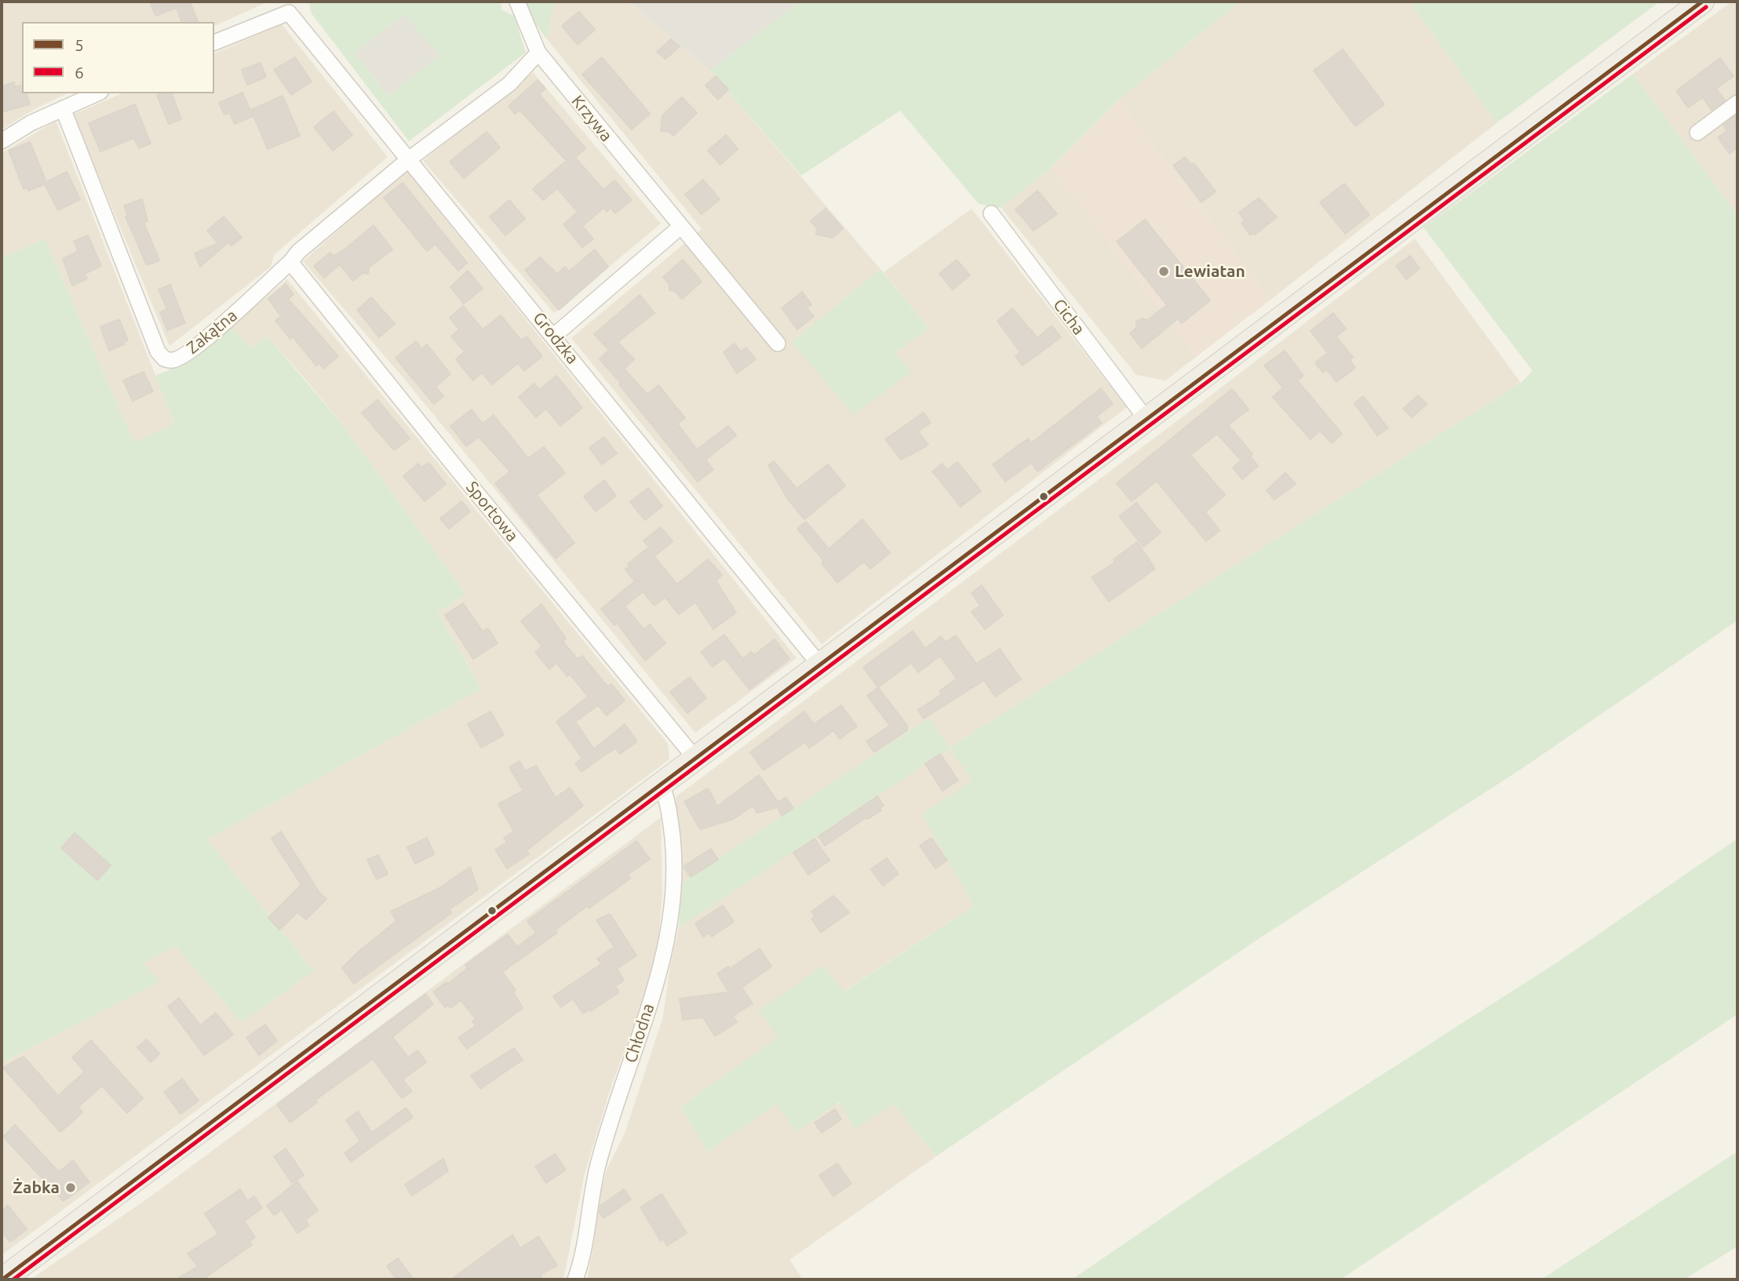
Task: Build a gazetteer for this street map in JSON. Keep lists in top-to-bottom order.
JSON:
{
  "streets": {
    "street": [
      "Krzywa",
      "Cicha",
      "Zakątna",
      "Grodzka",
      "Sportowa",
      "Chłodna"
    ]
  },
  "crossings": [
    ["Krzywa", "Zakątna"],
    ["Zakątna", "Grodzka"],
    ["Zakątna", "Sportowa"]
  ],
  "places": ["Lewiatan", "Żabka"],
  "lines": ["transit line 5", "transit line 6"],
  "legend": ["5", "6"]
}
